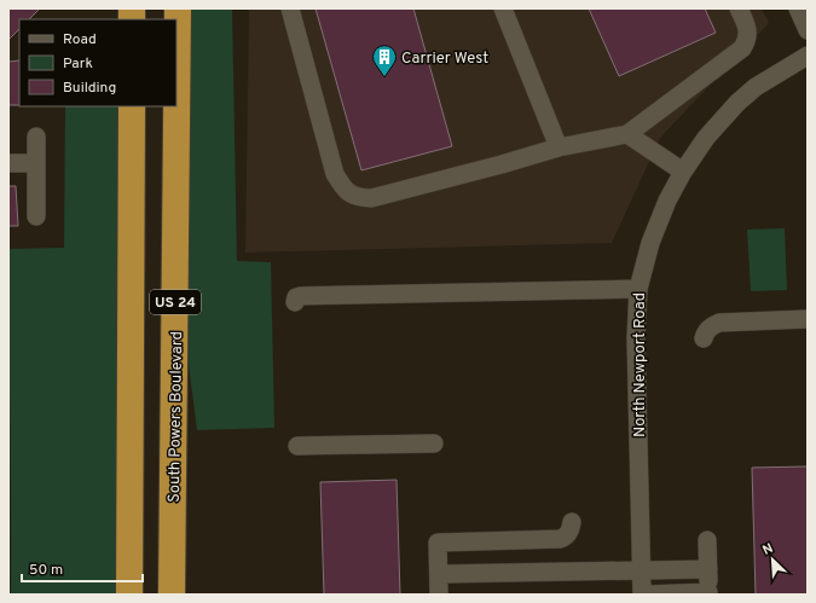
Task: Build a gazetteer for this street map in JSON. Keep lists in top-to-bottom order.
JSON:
{
  "streets": {
    "highway": ["US 24", "South Powers Boulevard"],
    "street": ["North Newport Road"]
  },
  "places": {
    "building": ["Carrier West"]
  },
  "legend": ["Road", "Park", "Building"],
  "scale_bar": "50 m",
  "north": "top left"
}
